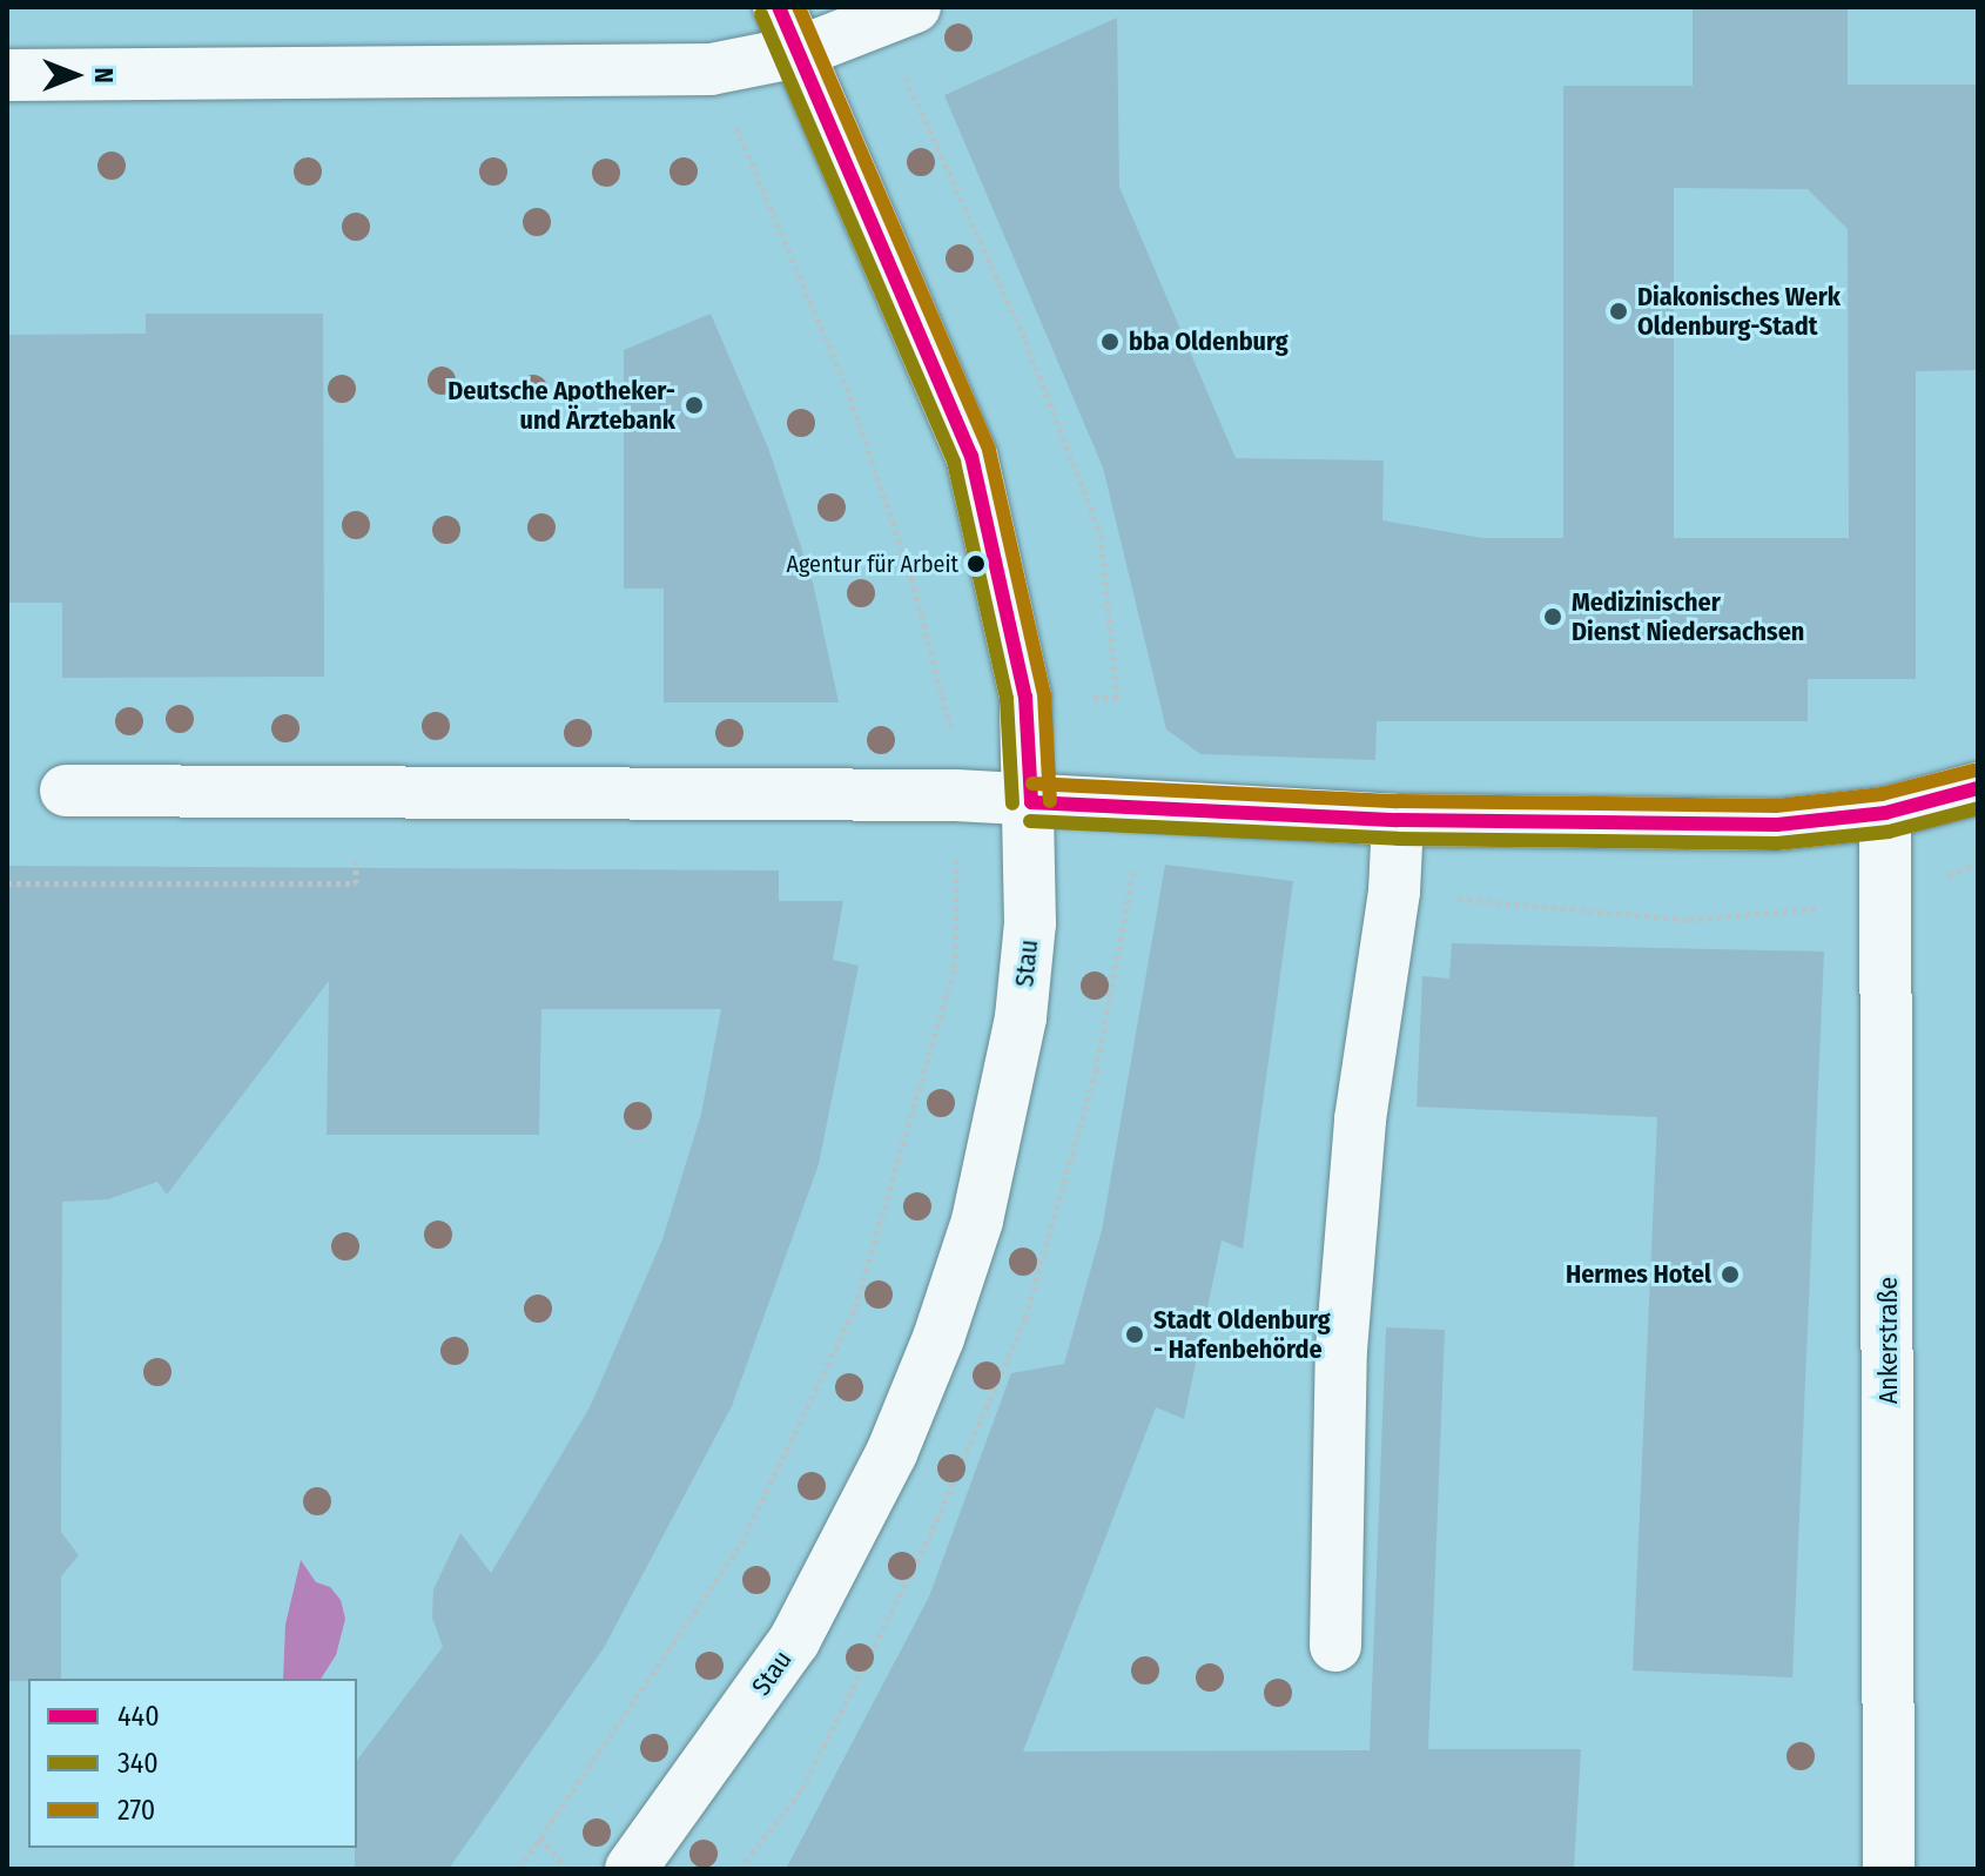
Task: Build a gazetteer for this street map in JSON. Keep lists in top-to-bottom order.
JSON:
{
  "streets": {
    "street": ["Stau", "Ankerstraße"]
  },
  "places": [
    "Diakonisches Werk Oldenburg-Stadt",
    "bba Oldenburg",
    "Deutsche Apotheker- und Ärztebank",
    "Agentur für Arbeit",
    "Medizinischer Dienst Niedersachsen",
    "Hermes Hotel",
    "Stadt Oldenburg - Hafenbehörde"
  ],
  "lines": ["transit line 440", "transit line 270", "transit line 340"],
  "legend": ["440", "340", "270"],
  "north": "right"
}
